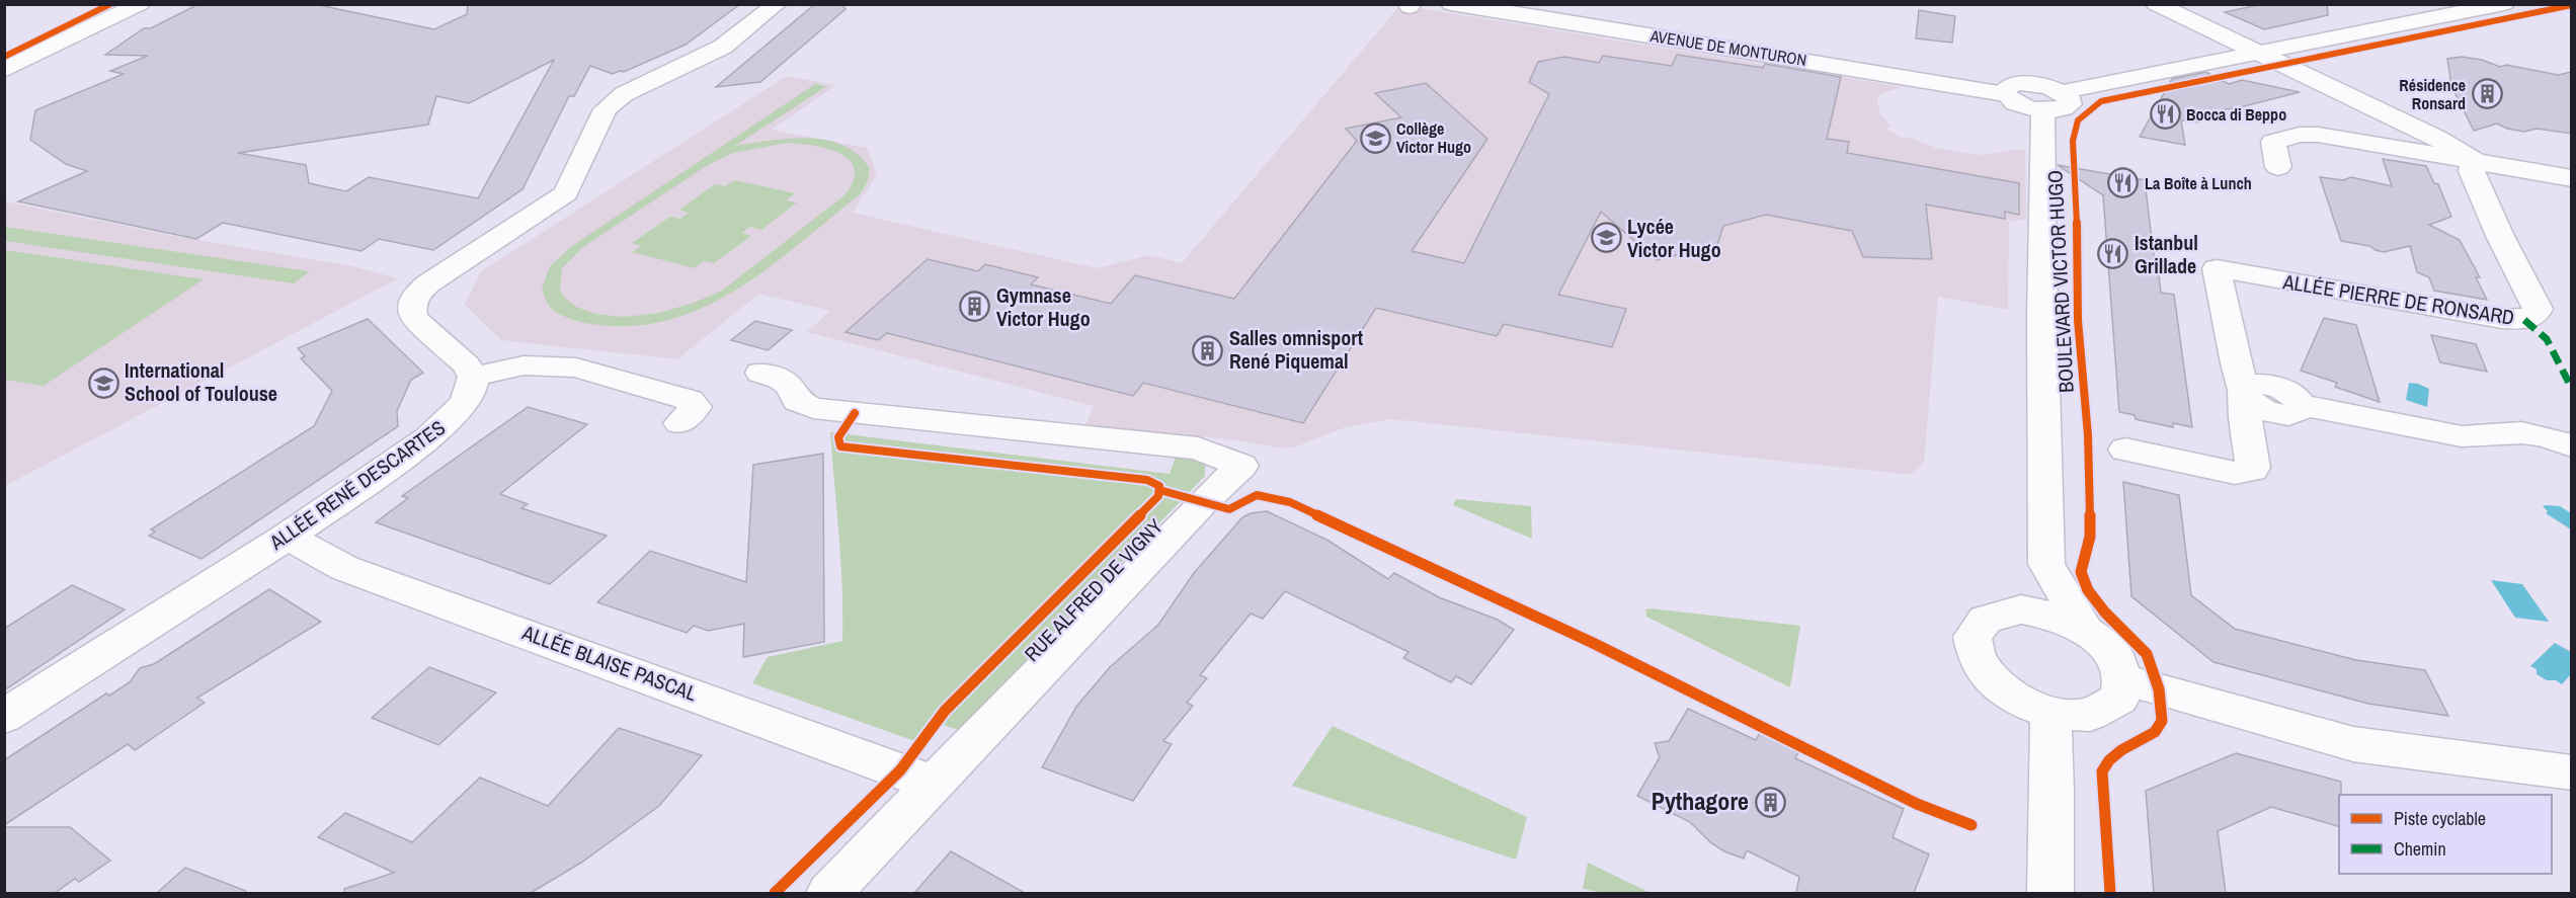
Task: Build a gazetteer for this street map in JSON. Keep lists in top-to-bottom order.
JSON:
{
  "streets": {
    "street": [
      "AVENUE DE MONTURON",
      "BOULEVARD VICTOR HUGO",
      "ALLÉE PIERRE DE RONSARD",
      "ALLÉE RENÉ DESCARTES",
      "RUE ALFRED DE VIGNY",
      "ALLÉE BLAISE PASCAL"
    ]
  },
  "crossings": [
    ["AVENUE DE MONTURON", "BOULEVARD VICTOR HUGO"],
    ["ALLÉE RENÉ DESCARTES", "ALLÉE BLAISE PASCAL"],
    ["RUE ALFRED DE VIGNY", "ALLÉE BLAISE PASCAL"]
  ],
  "places": {
    "building": [
      "Résidence Ronsard",
      "Gymnase Victor Hugo",
      "Salles omnisport René Piquemal",
      "Pythagore"
    ],
    "restaurant": ["Bocca di Beppo", "La Boîte à Lunch", "Istanbul Grillade"],
    "school or university": ["Collège Victor Hugo", "Lycée Victor Hugo", "International School of Toulouse"]
  },
  "legend": ["Piste cyclable", "Chemin"]
}
